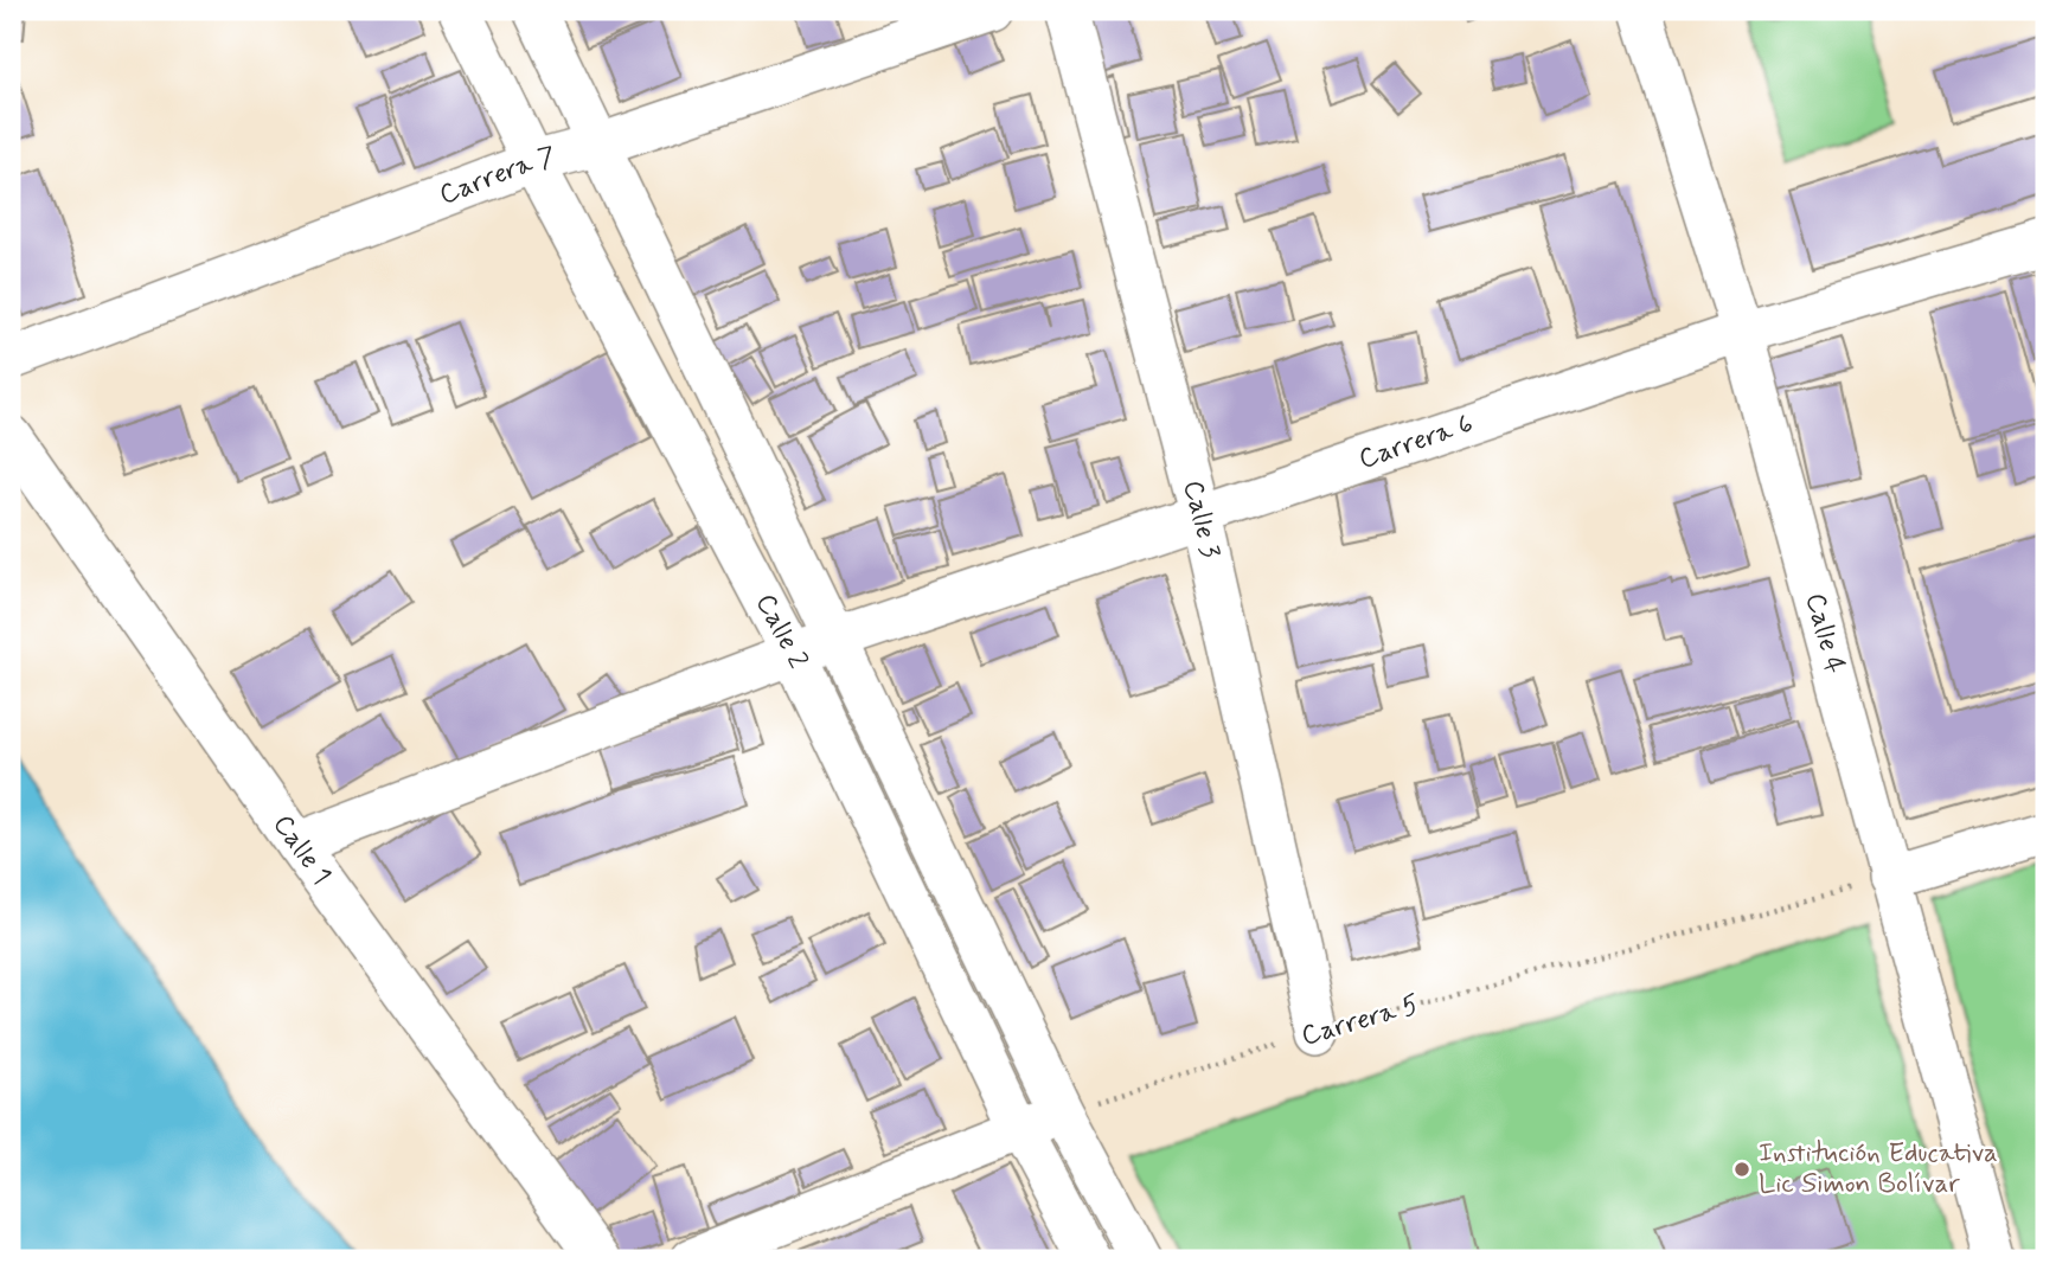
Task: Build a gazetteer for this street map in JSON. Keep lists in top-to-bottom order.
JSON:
{
  "streets": {
    "street": [
      "Carrera 7",
      "Carrera 6",
      "Calle 3",
      "Calle 2",
      "Calle 4",
      "Calle 1"
    ],
    "path": ["Carrera 5"]
  },
  "crossings": [
    ["Carrera 7", "Calle 2"],
    ["Carrera 6", "Calle 3"],
    ["Carrera 6", "Calle 2"],
    ["Carrera 6", "Calle 4"],
    ["Carrera 6", "Calle 1"],
    ["Calle 3", "Carrera 5"],
    ["Calle 2", "Carrera 5"],
    ["Calle 4", "Carrera 5"]
  ],
  "places": ["Institución Educativa Lic Simon Bolívar"]
}
